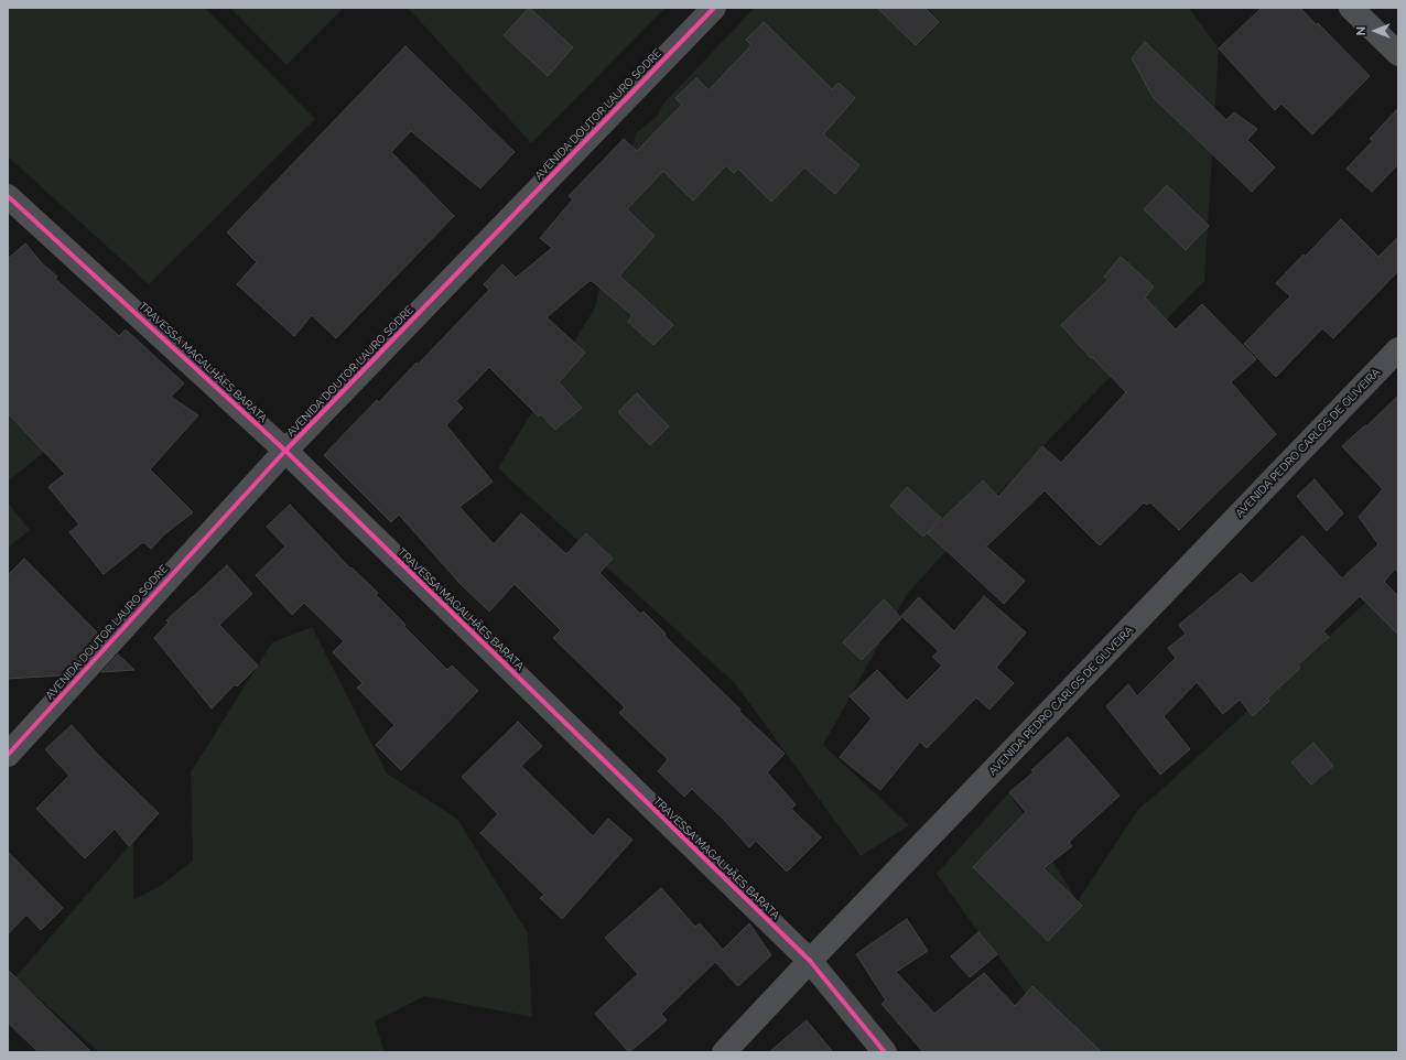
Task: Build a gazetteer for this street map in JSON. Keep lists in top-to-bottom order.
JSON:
{
  "streets": {
    "street": ["AVENIDA DOUTOR LAURO SODRE", "TRAVESSA MAGALHÃES BARATA", "AVENIDA PEDRO CARLOS DE OLIVEIRA"]
  },
  "crossings": [
    ["AVENIDA DOUTOR LAURO SODRE", "TRAVESSA MAGALHÃES BARATA"],
    ["TRAVESSA MAGALHÃES BARATA", "AVENIDA PEDRO CARLOS DE OLIVEIRA"]
  ],
  "north": "left"
}
